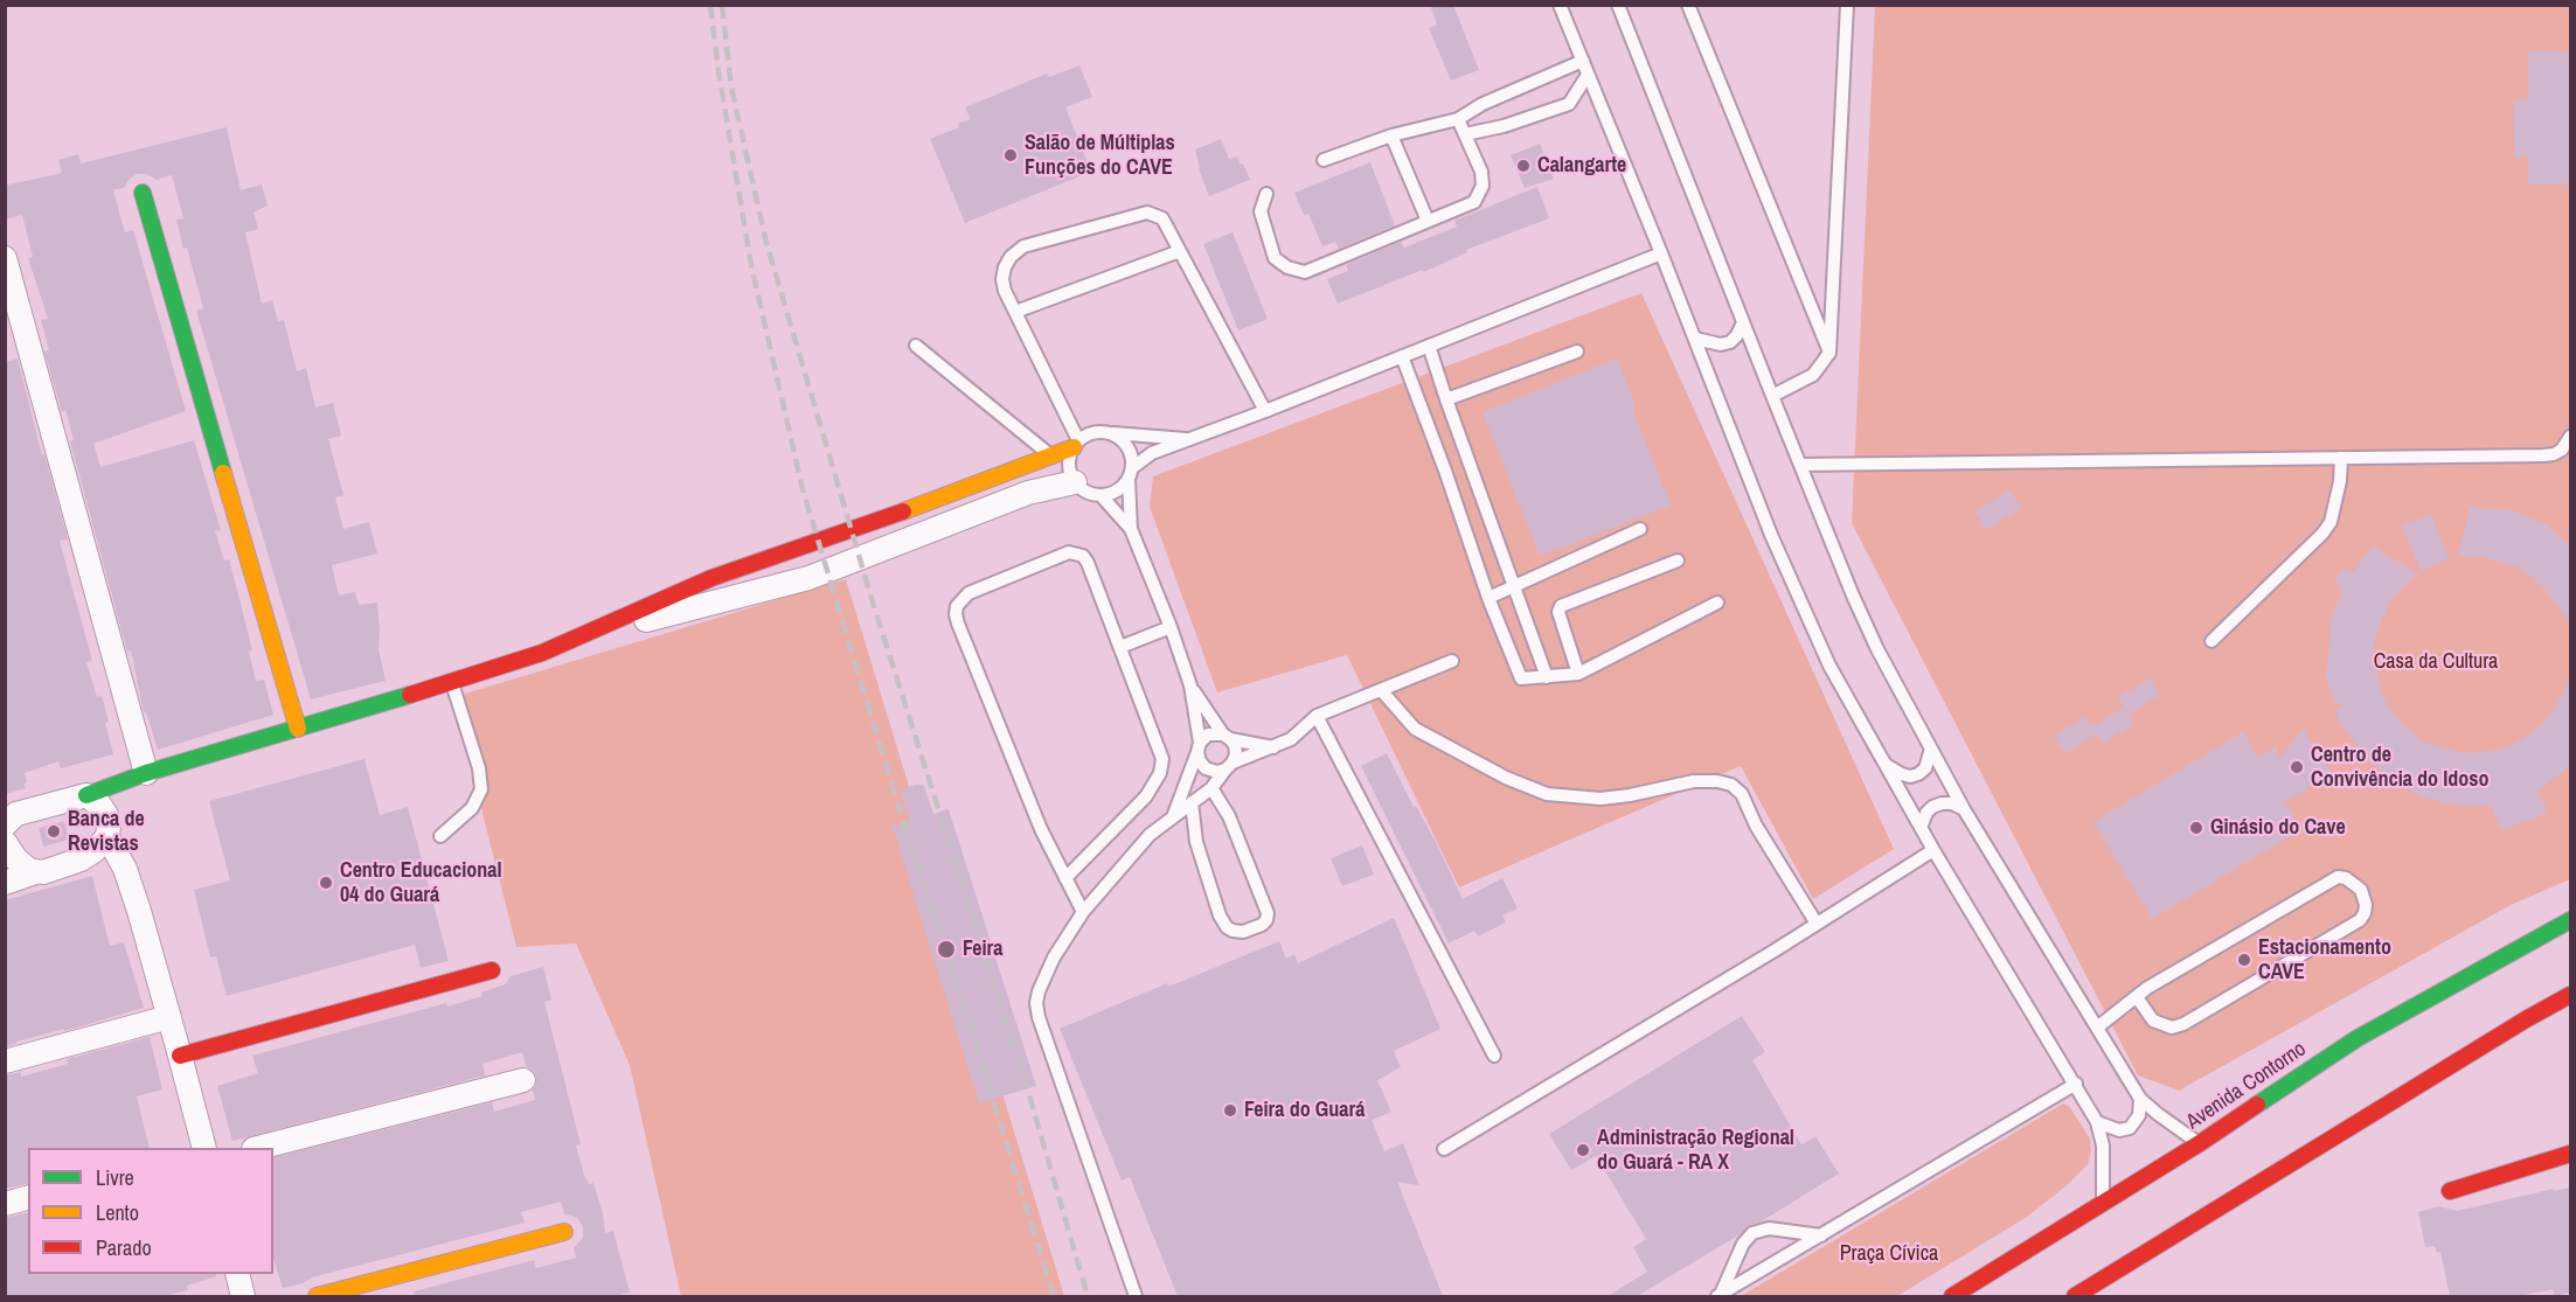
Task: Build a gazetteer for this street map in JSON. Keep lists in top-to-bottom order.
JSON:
{
  "streets": {
    "street": ["Avenida Contorno"]
  },
  "parks": ["Casa da Cultura", "Praça Cívica"],
  "places": [
    "Salão de Múltiplas Funções do CAVE",
    "Calangarte",
    "Centro de Convivência do Idoso",
    "Ginásio do Cave",
    "Banca de Revistas",
    "Centro Educacional 04 do Guará",
    "Feira",
    "Estacionamento CAVE",
    "Feira do Guará",
    "Administração Regional do Guará - RA X"
  ],
  "legend": ["Livre", "Lento", "Parado"]
}
